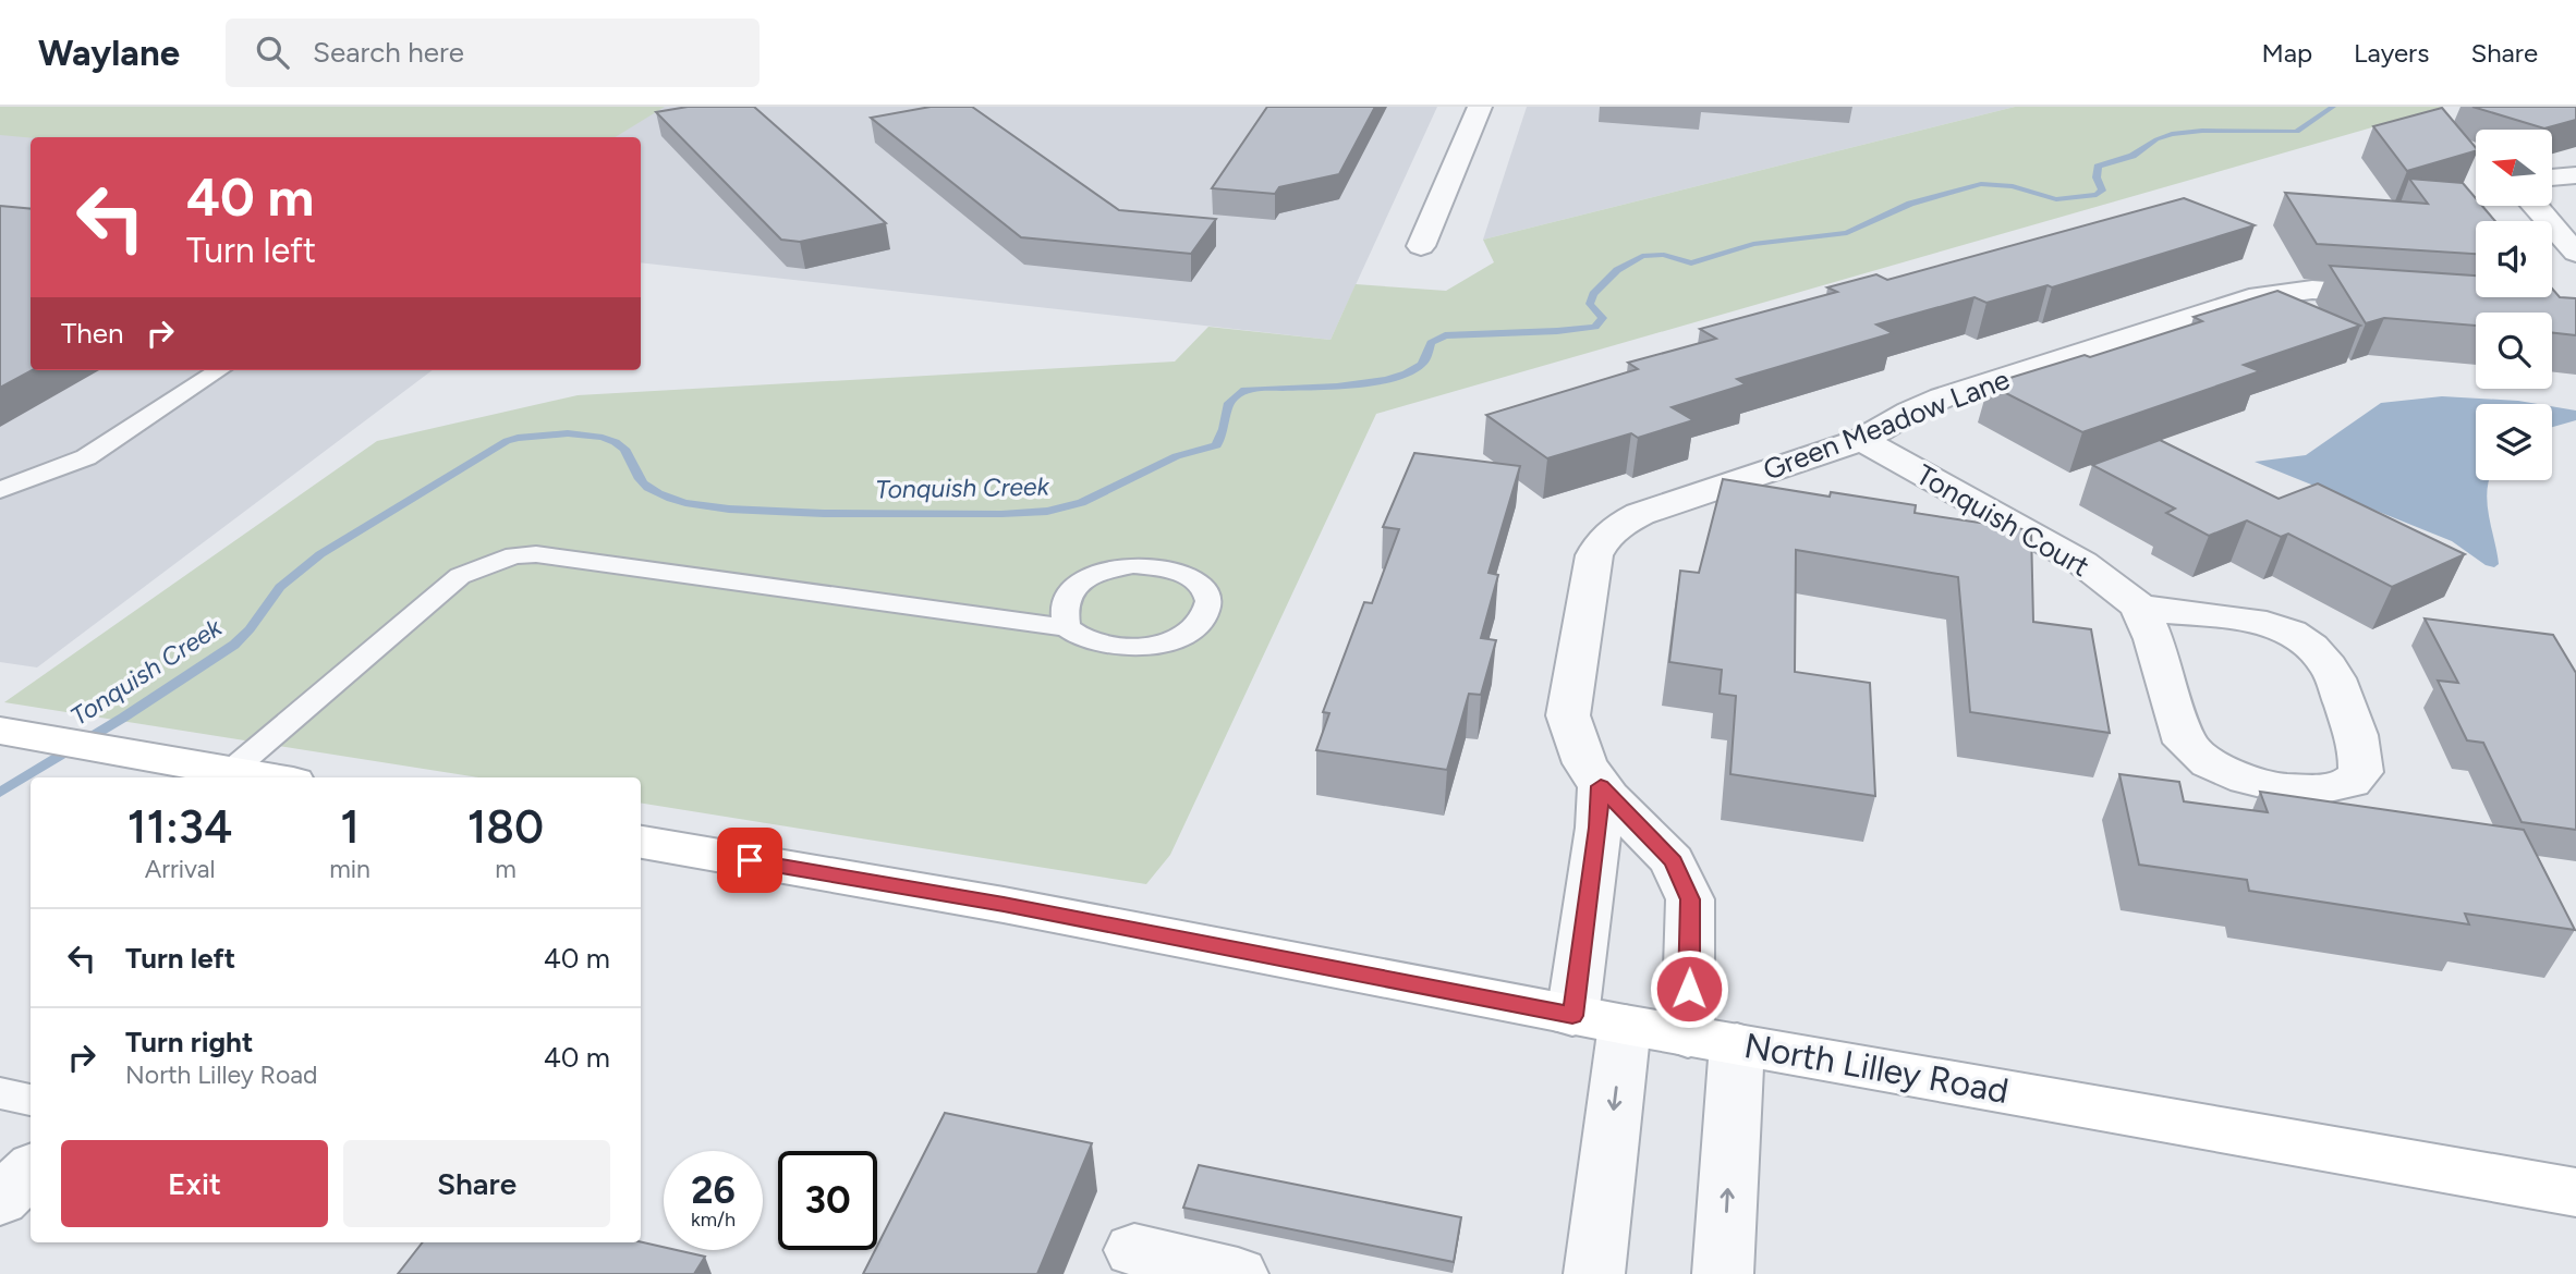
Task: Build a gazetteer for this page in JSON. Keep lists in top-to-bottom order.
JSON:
{
  "streets": {
    "street": ["Green Meadow Lane", "Tonquish Court", "North Lilley Road"]
  },
  "crossings": [
    ["Green Meadow Lane", "Tonquish Court"],
    ["Green Meadow Lane", "North Lilley Road"]
  ],
  "water": ["Tonquish Creek"],
  "north": "left",
  "page": {
    "header": "Waylane",
    "search": "Search here",
    "nav": ["Map", "Layers", "Share"],
    "turn": ["40 m", "Turn left"],
    "then": "Then",
    "eta": [
      "11:34",
      "Arrival",
      "1",
      "min",
      "180",
      "m"
    ],
    "list": [
      {
        "name": "Turn left",
        "value": "40 m"
      },
      {
        "name": "Turn right",
        "note": "North Lilley Road",
        "value": "40 m"
      }
    ],
    "buttons": ["Exit", "Share"],
    "speed": "26 km/h",
    "limit": "30"
  }
}
